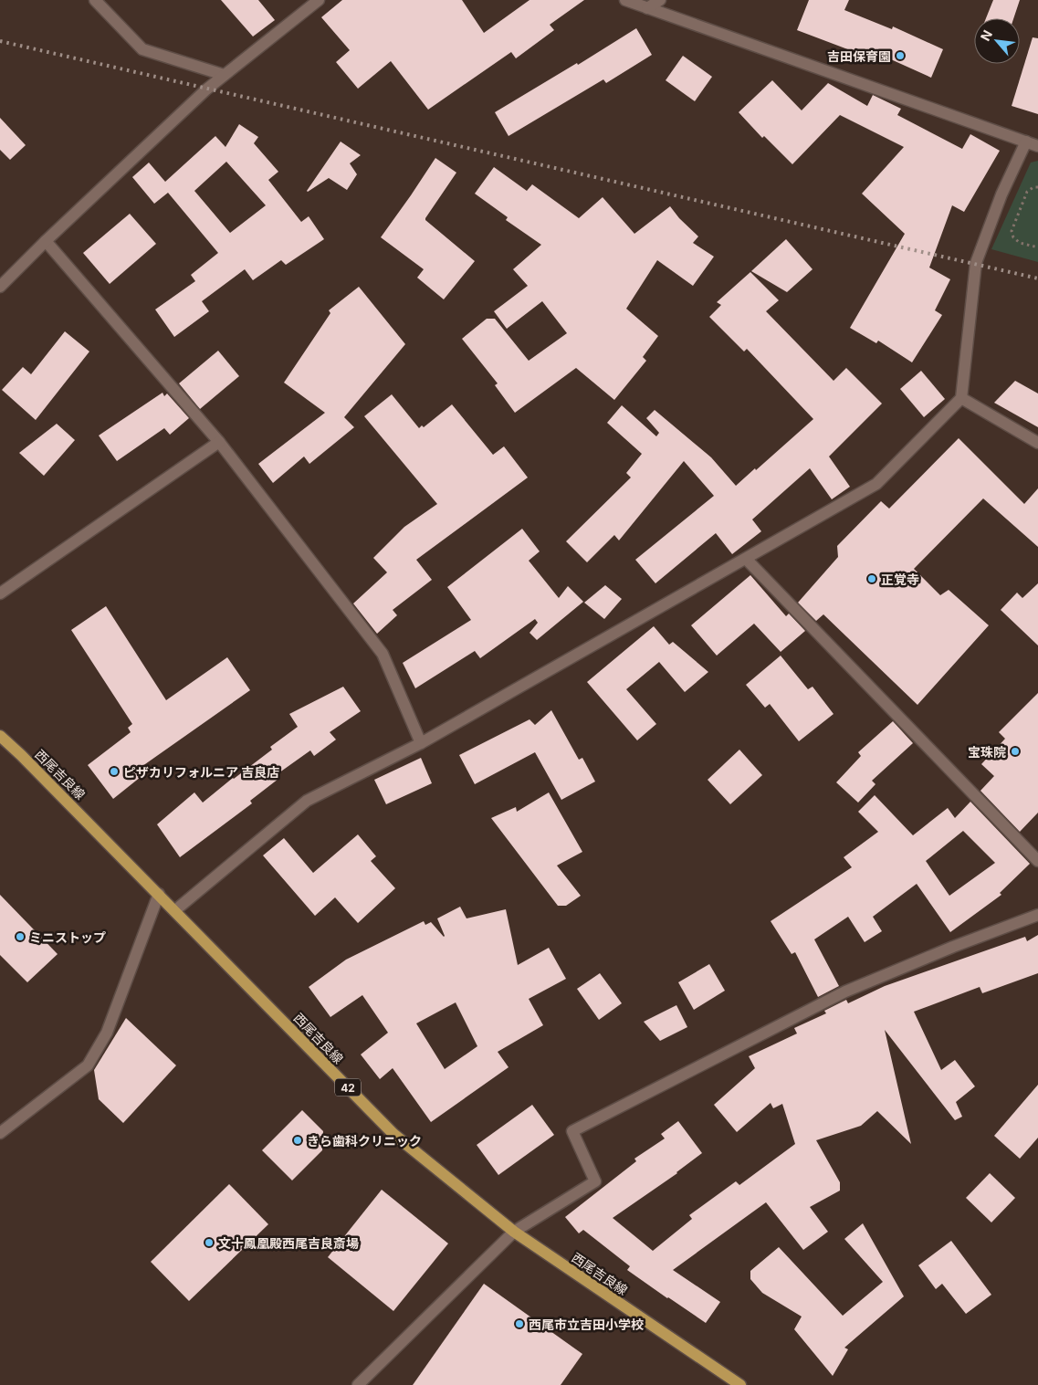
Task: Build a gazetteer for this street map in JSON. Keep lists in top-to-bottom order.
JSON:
{
  "streets": {
    "main road": ["西尾吉良線", "42"]
  },
  "places": [
    "吉田保育園",
    "正覚寺",
    "宝珠院",
    "ピザカリフォルニア 吉良店",
    "ミニストップ",
    "きら歯科クリニック",
    "文十鳳凰殿西尾吉良斎場",
    "西尾市立吉田小学校"
  ],
  "north": "top left"
}
